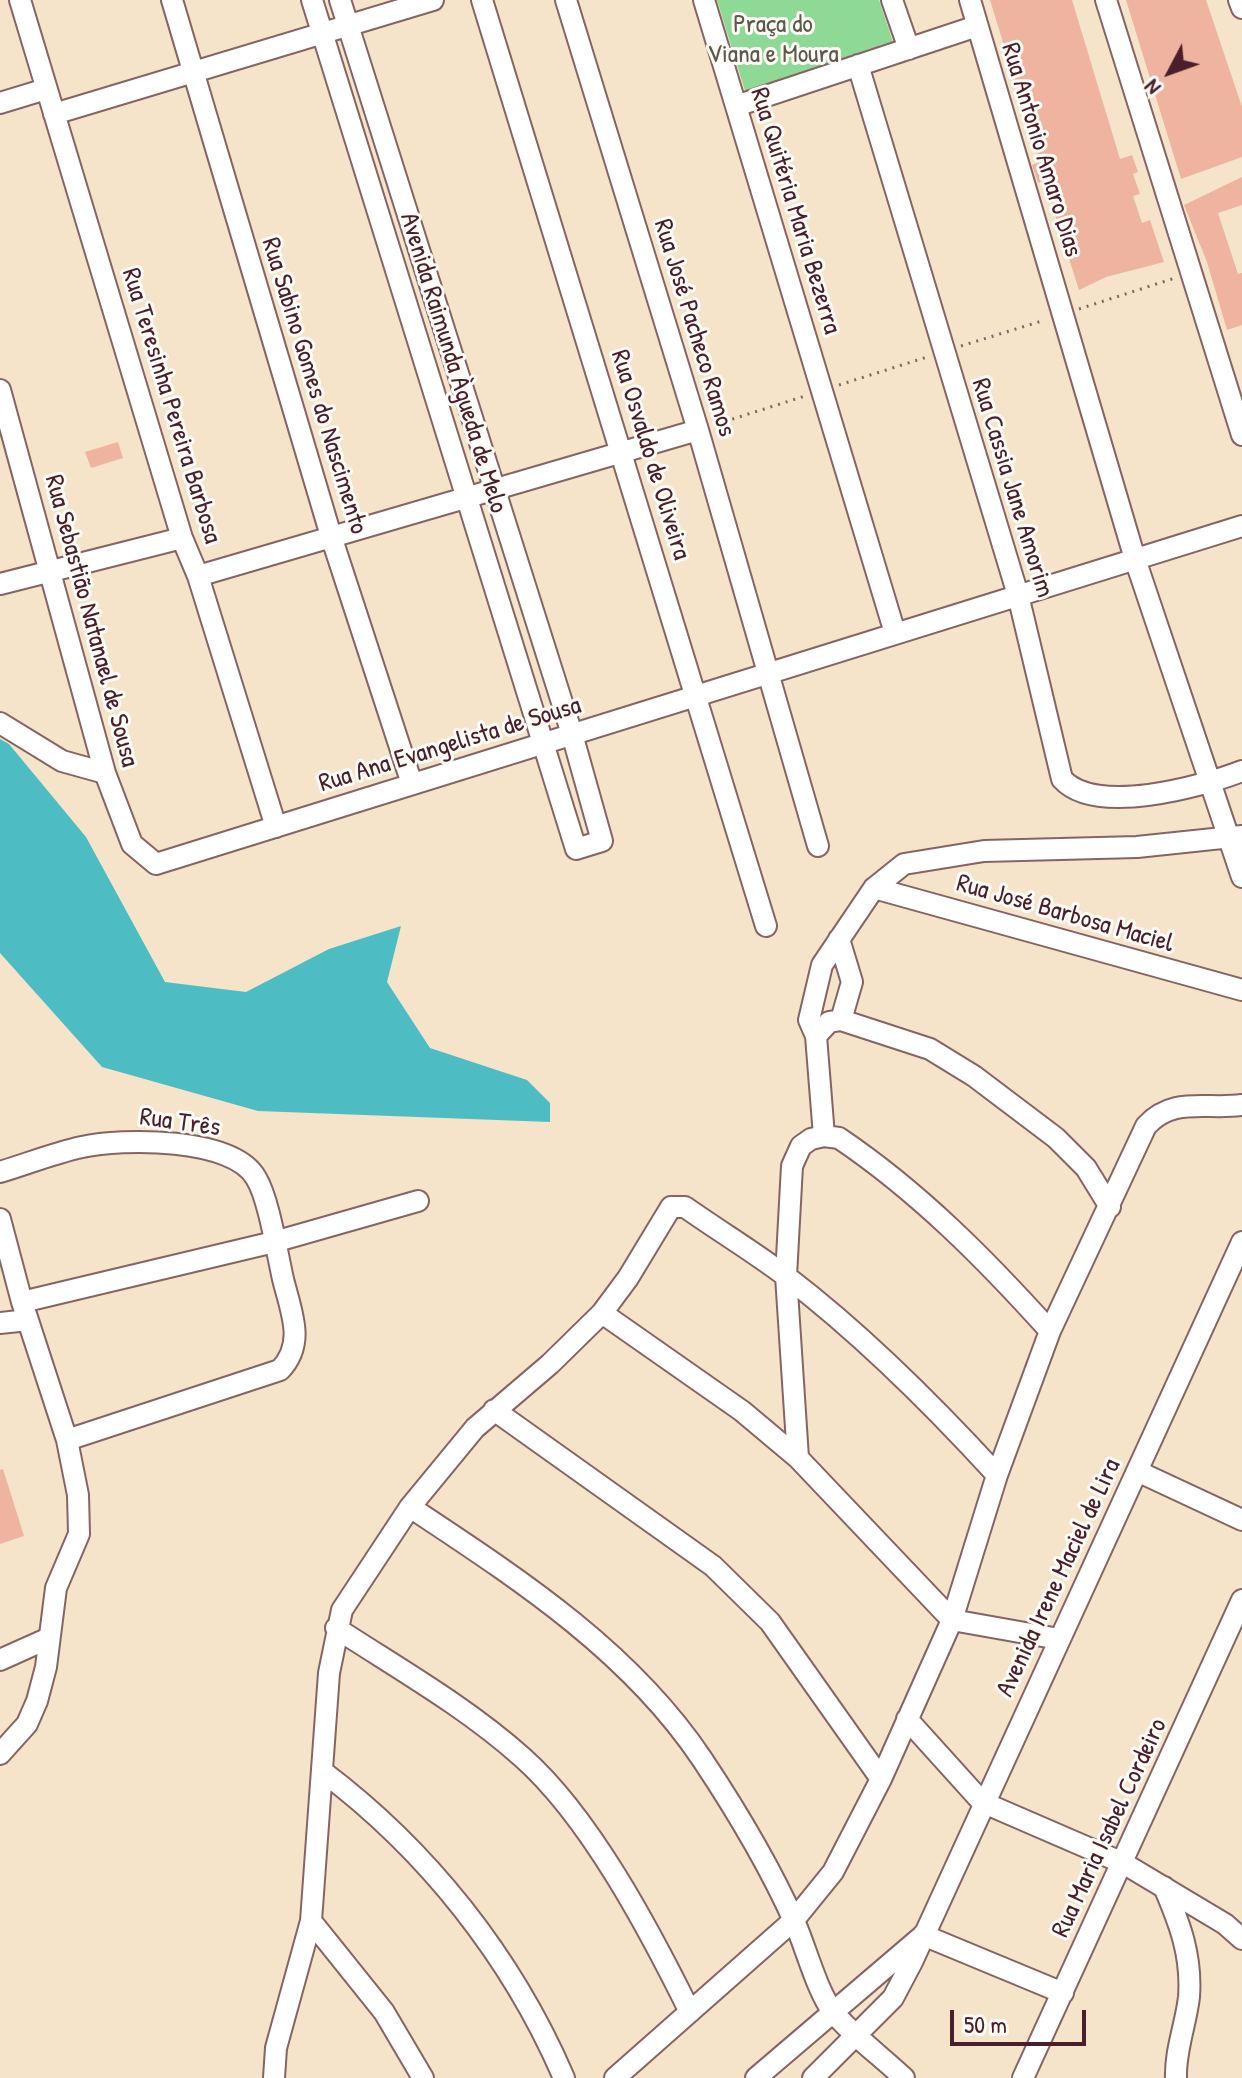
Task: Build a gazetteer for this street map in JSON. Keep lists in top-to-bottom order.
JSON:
{
  "streets": {
    "street": [
      "Rua Antonio Amaro Dias",
      "Rua Quitéria Maria Bezerra",
      "Rua José Pacheco Ramos",
      "Avenida Raimunda Àgueda de Melo",
      "Rua Sabino Gomes do Nascimento",
      "Rua Teresinha Pereira Barbosa",
      "Rua Osvaldo de Oliveira",
      "Rua Cassia Jane Amorim",
      "Rua Sebastião Natanael de Sousa",
      "Rua Ana Evangelista de Sousa",
      "Rua José Barbosa Maciel",
      "Rua Três",
      "Avenida Irene Maciel de Lira",
      "Rua Maria Isabel Cordeiro"
    ]
  },
  "crossings": [
    ["Rua Antonio Amaro Dias", "Rua Cassia Jane Amorim"],
    ["Rua Antonio Amaro Dias", "Rua Ana Evangelista de Sousa"],
    ["Rua Quitéria Maria Bezerra", "Rua Ana Evangelista de Sousa"],
    ["Rua José Pacheco Ramos", "Rua Ana Evangelista de Sousa"],
    ["Avenida Raimunda Àgueda de Melo", "Rua Ana Evangelista de Sousa"],
    ["Rua Sabino Gomes do Nascimento", "Rua Ana Evangelista de Sousa"],
    ["Rua Teresinha Pereira Barbosa", "Rua Ana Evangelista de Sousa"],
    ["Rua Osvaldo de Oliveira", "Rua Ana Evangelista de Sousa"],
    ["Rua Cassia Jane Amorim", "Rua Ana Evangelista de Sousa"],
    ["Rua Sebastião Natanael de Sousa", "Rua Ana Evangelista de Sousa"]
  ],
  "parks": ["Praça do Viana e Moura"],
  "scale_bar": "50 m",
  "north": "bottom left"
}
